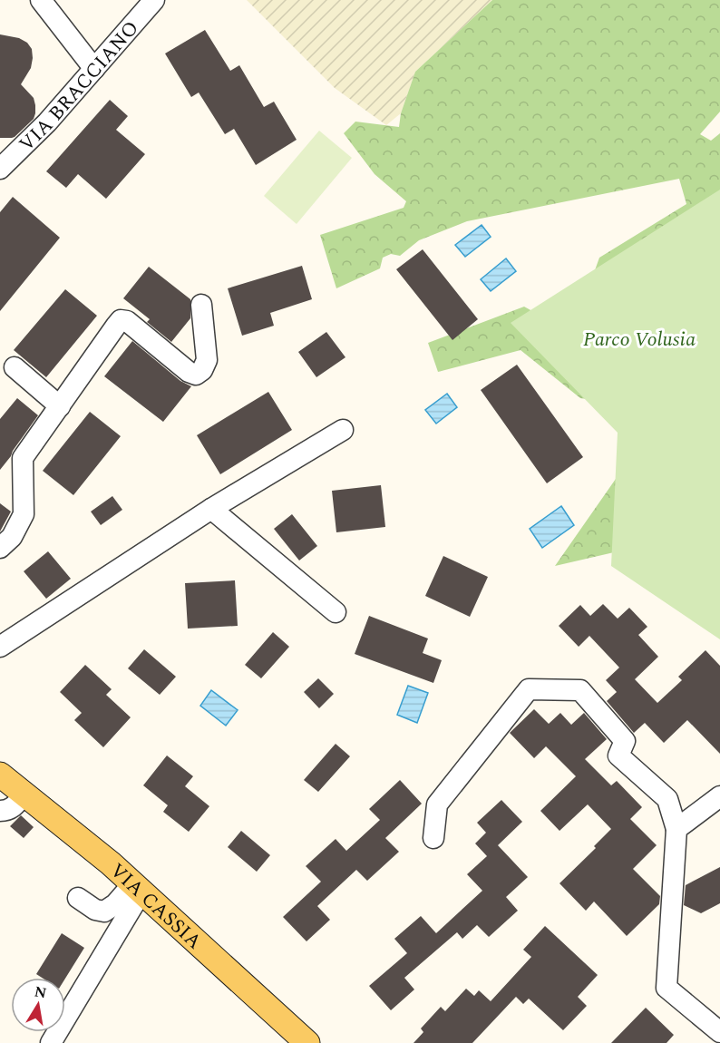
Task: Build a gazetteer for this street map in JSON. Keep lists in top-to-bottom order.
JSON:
{
  "streets": {
    "main road": ["VIA CASSIA"],
    "street": ["VIA BRACCIANO"]
  },
  "parks": ["Parco Volusia"],
  "north": "top"
}
